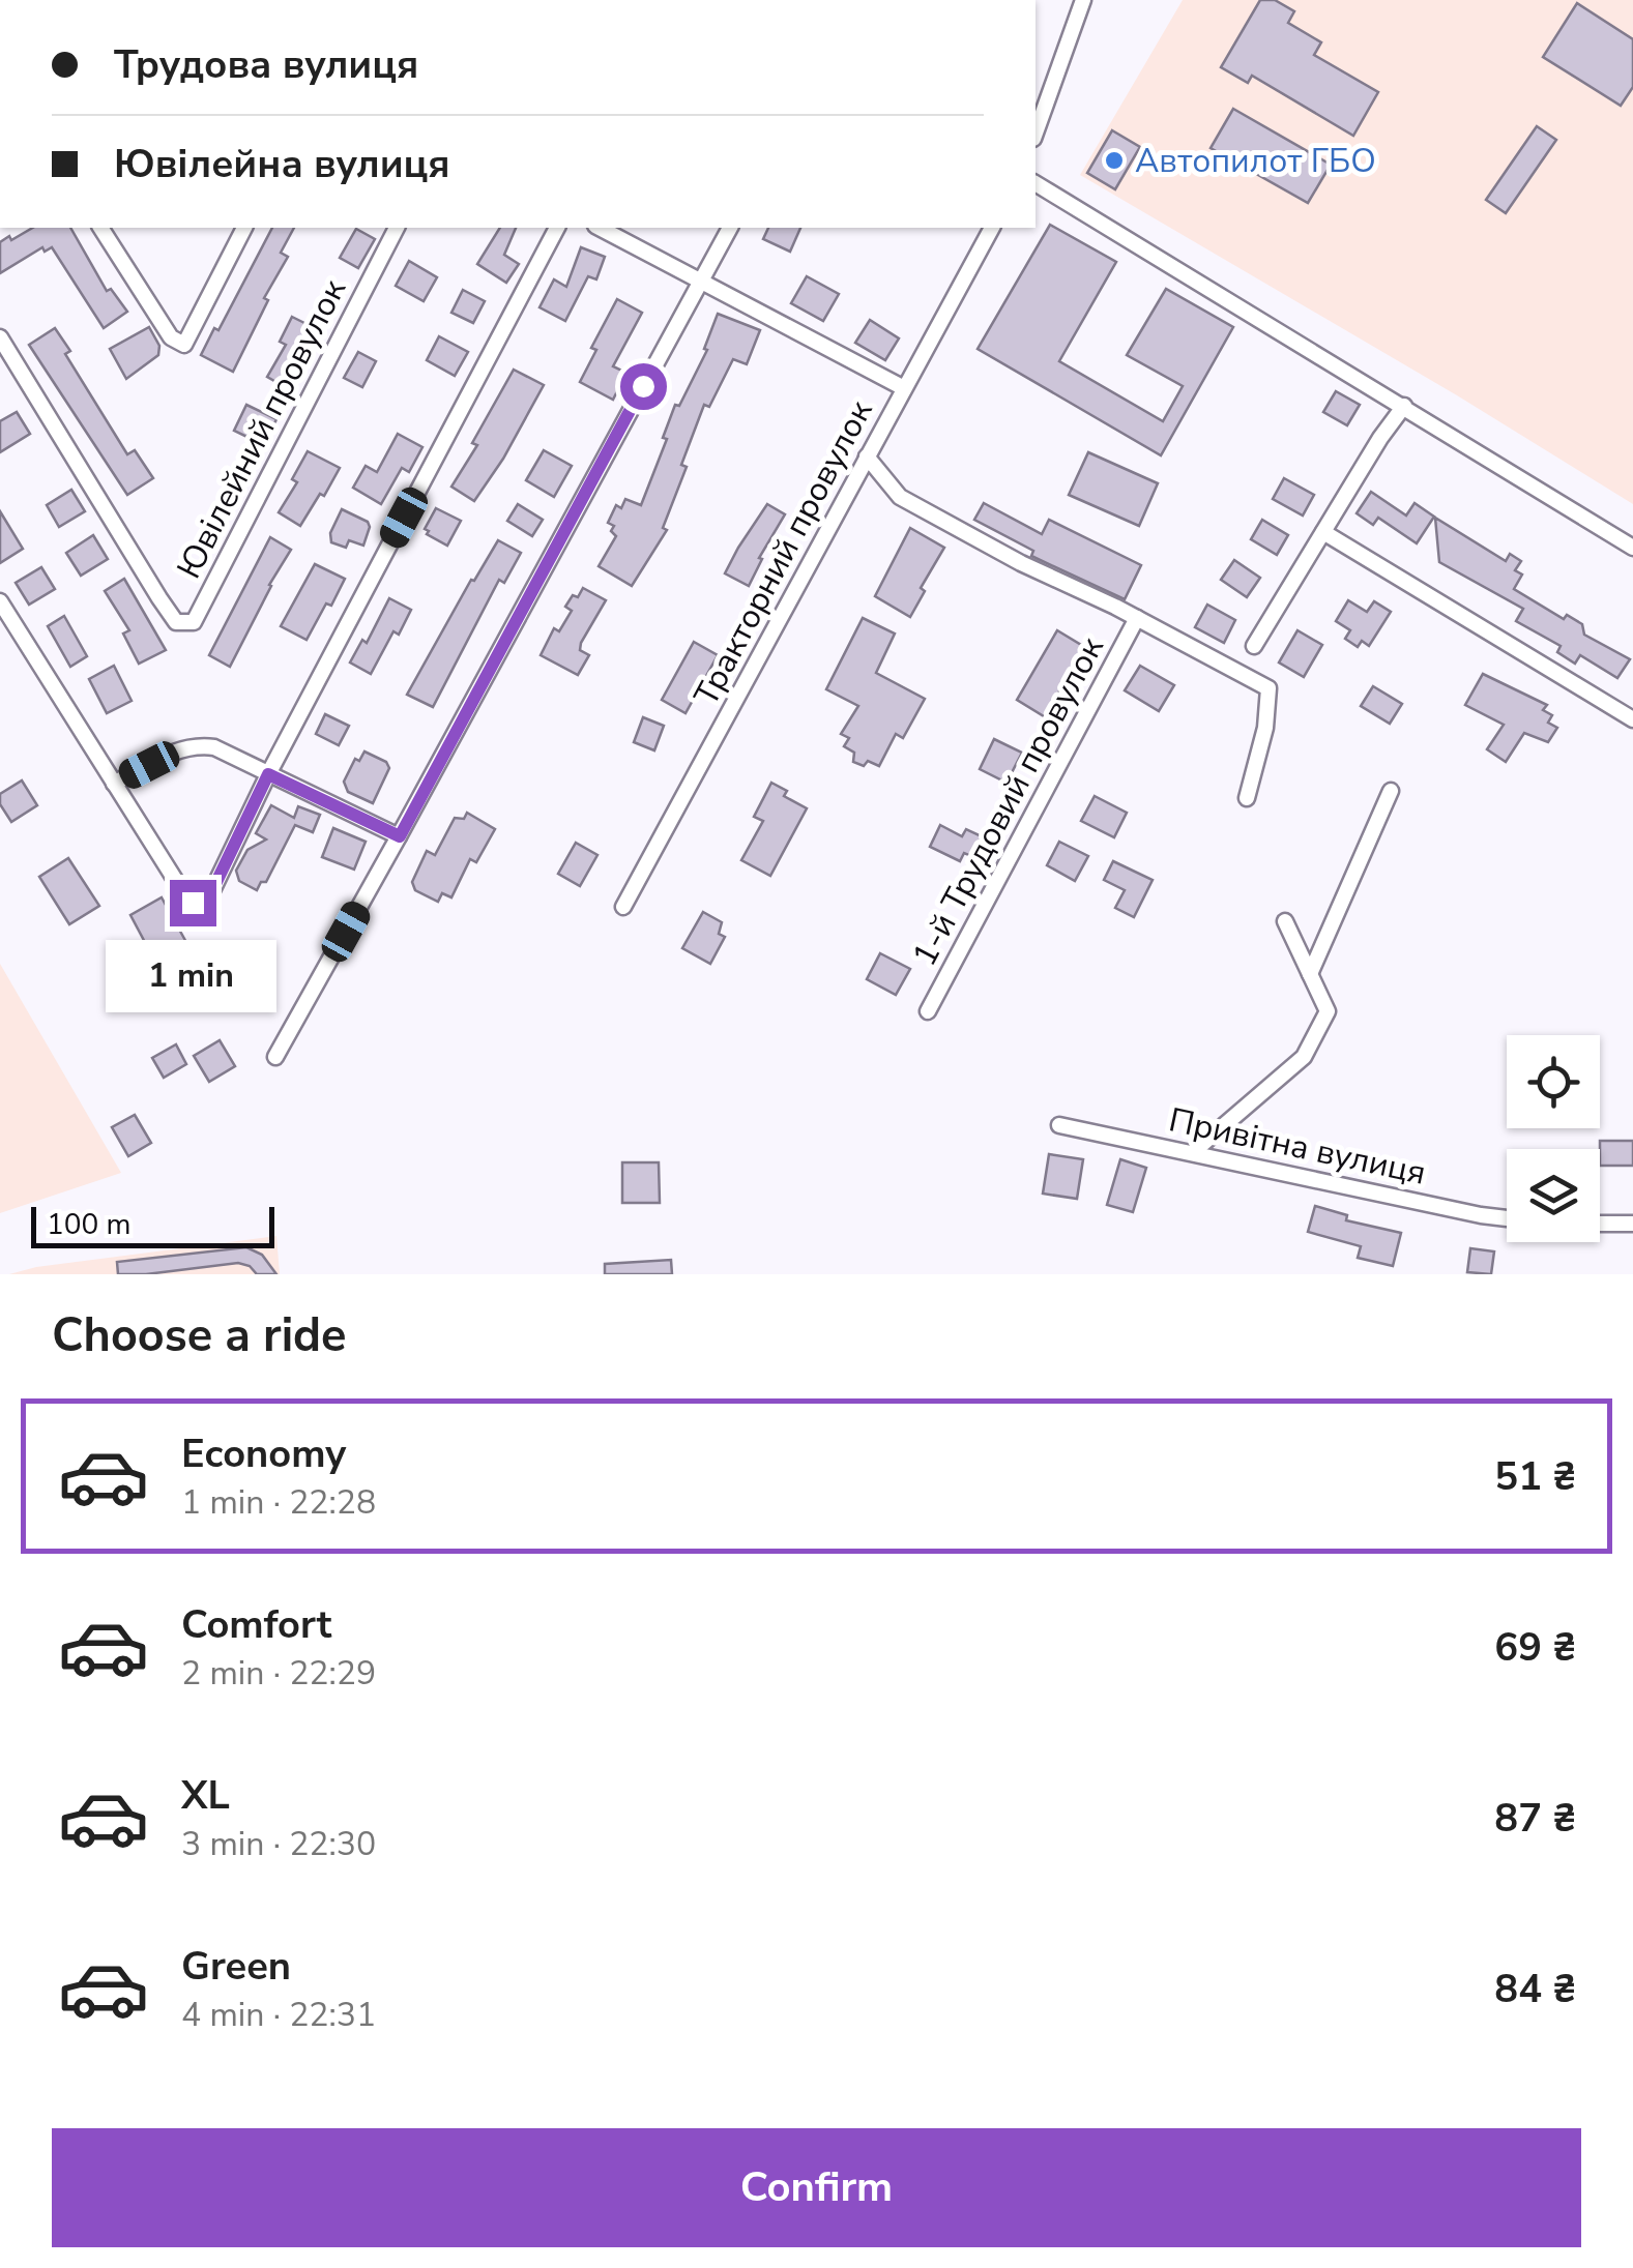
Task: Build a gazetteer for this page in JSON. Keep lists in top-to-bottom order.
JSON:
{
  "streets": {
    "street": [
      "Ювілейний провулок",
      "Тракторний провулок",
      "1-й Трудовий провулок",
      "Привітна вулиця"
    ]
  },
  "places": ["Автопилот ГБО"],
  "scale_bar": "100 m",
  "page": {
    "banner": ["Трудова вулиця", "Ювілейна вулиця"],
    "bubble": "1 min",
    "scale": "100 m",
    "heading": "Choose a ride",
    "list": [
      {
        "name": "Economy",
        "note": "1 min · 22:28",
        "value": "51 ₴"
      },
      {
        "name": "Comfort",
        "note": "2 min · 22:29",
        "value": "69 ₴"
      },
      {
        "name": "XL",
        "note": "3 min · 22:30",
        "value": "87 ₴"
      },
      {
        "name": "Green",
        "note": "4 min · 22:31",
        "value": "84 ₴"
      }
    ],
    "buttons": "Confirm"
  }
}
